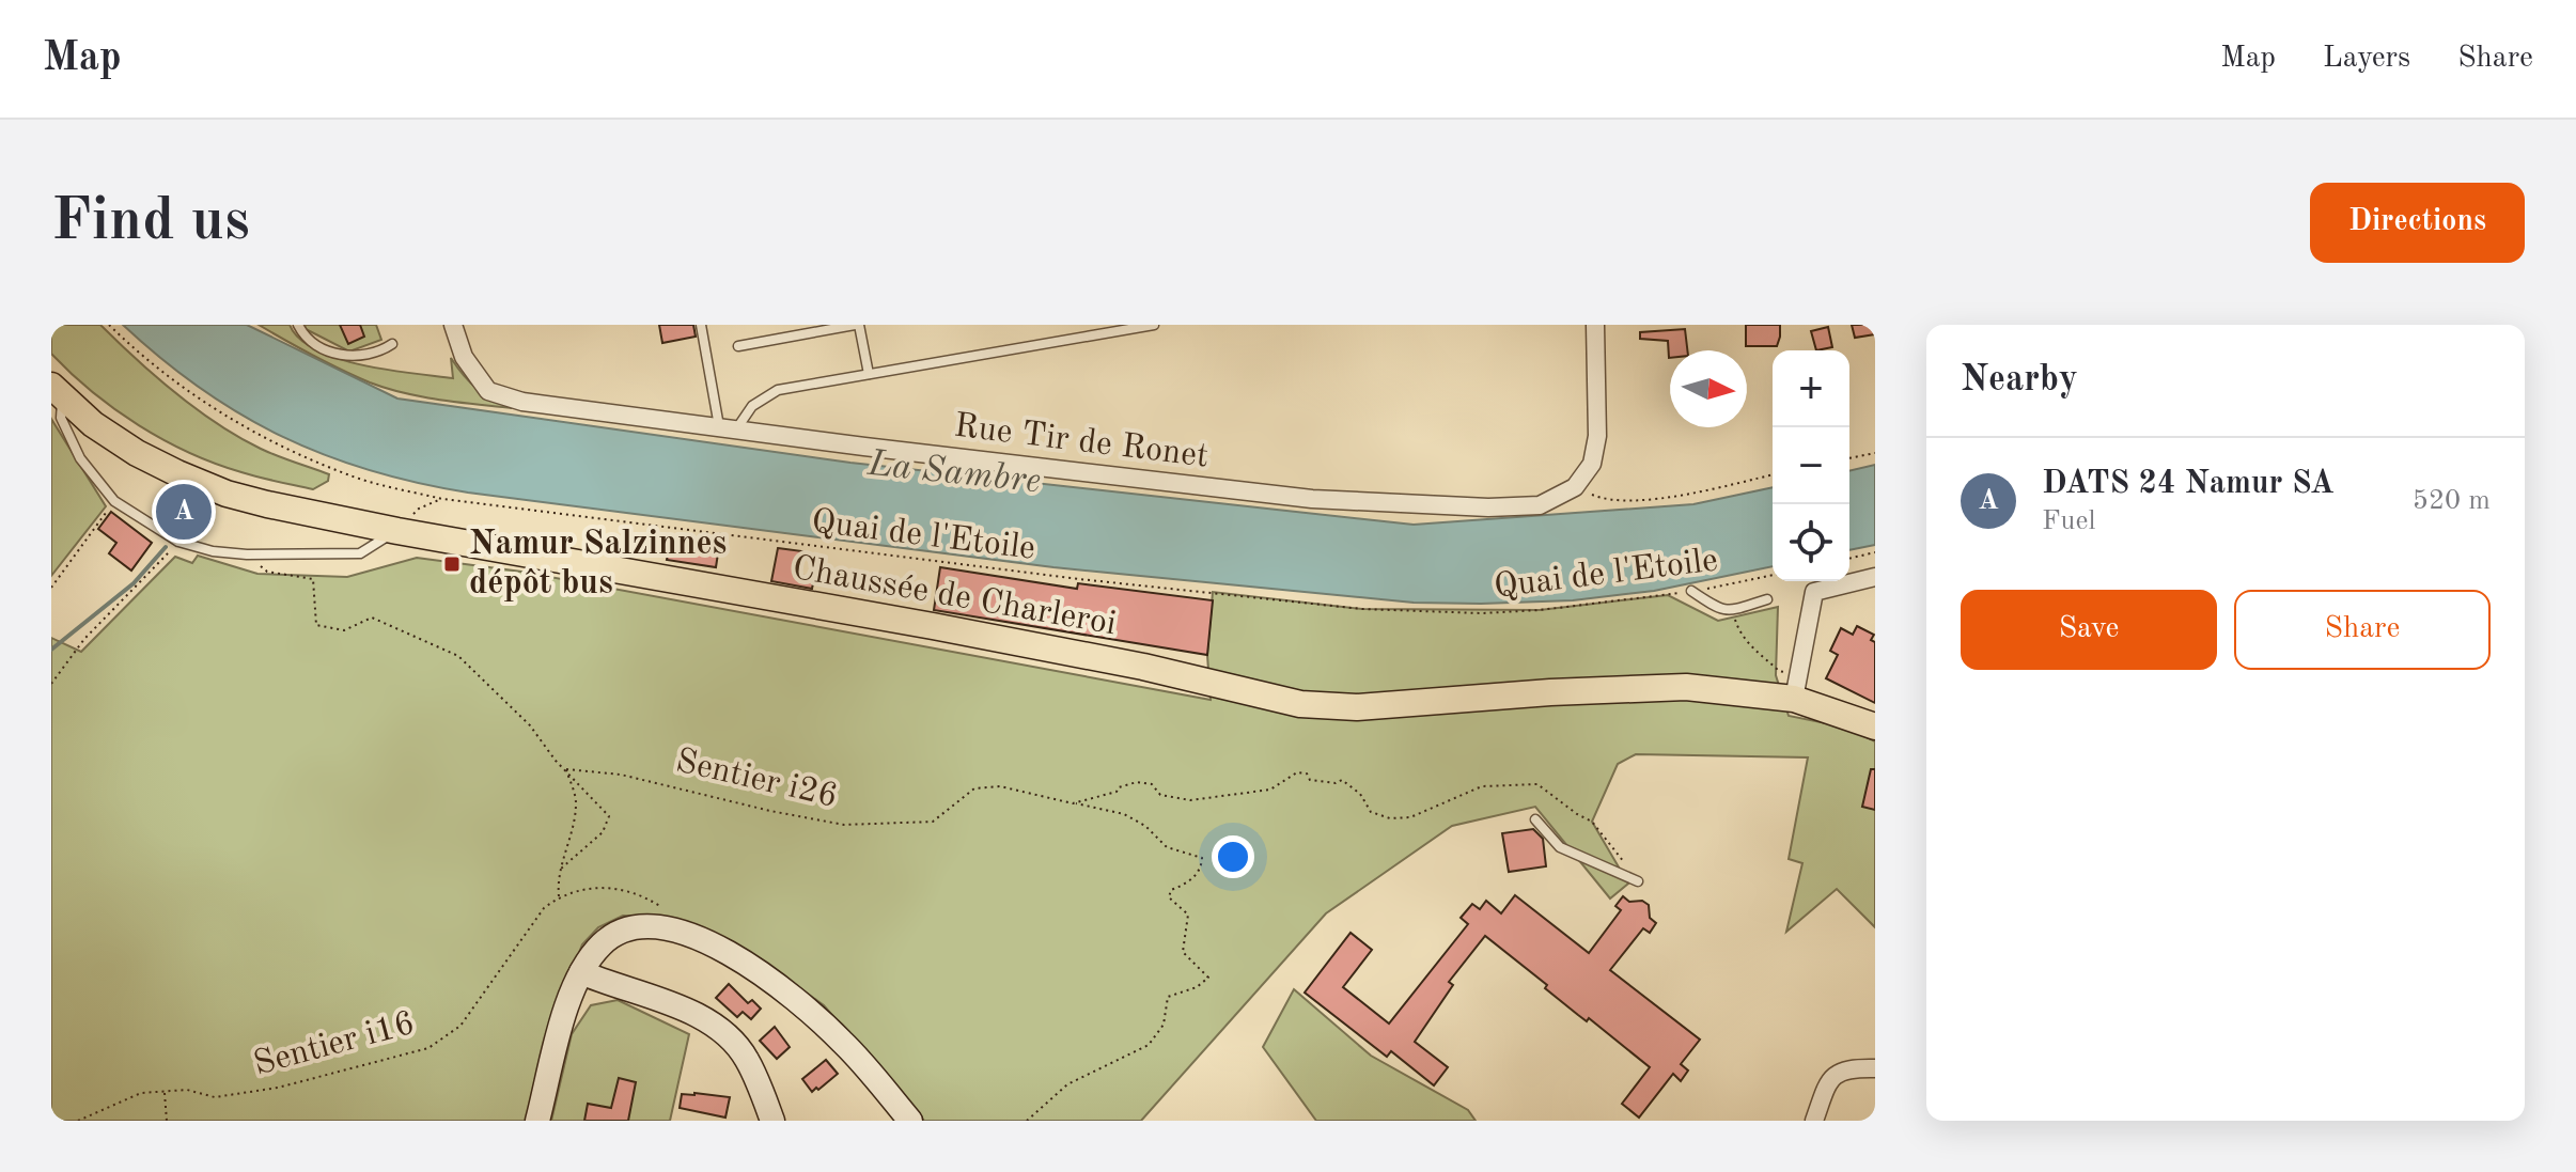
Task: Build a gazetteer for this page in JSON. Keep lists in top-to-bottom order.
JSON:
{
  "streets": {
    "main road": ["Chaussée de Charleroi"],
    "street": ["Rue Tir de Ronet"],
    "path": ["Quai de l'Etoile", "Sentier i26", "Sentier i16"]
  },
  "water": ["La Sambre"],
  "places": {
    "transit": ["Namur Salzinnes dépôt bus"]
  },
  "north": "right",
  "page": {
    "header": "Map",
    "nav": ["Map", "Layers", "Share"],
    "buttons": [
      "Directions",
      ["Save", "Share"]
    ],
    "title": "Find us",
    "heading": "Nearby",
    "map_buttons": ["+", "−"],
    "list": [
      {
        "mark": "A",
        "name": "DATS 24 Namur SA",
        "note": "Fuel",
        "value": "520 m"
      }
    ],
    "pins": "A"
  }
}
